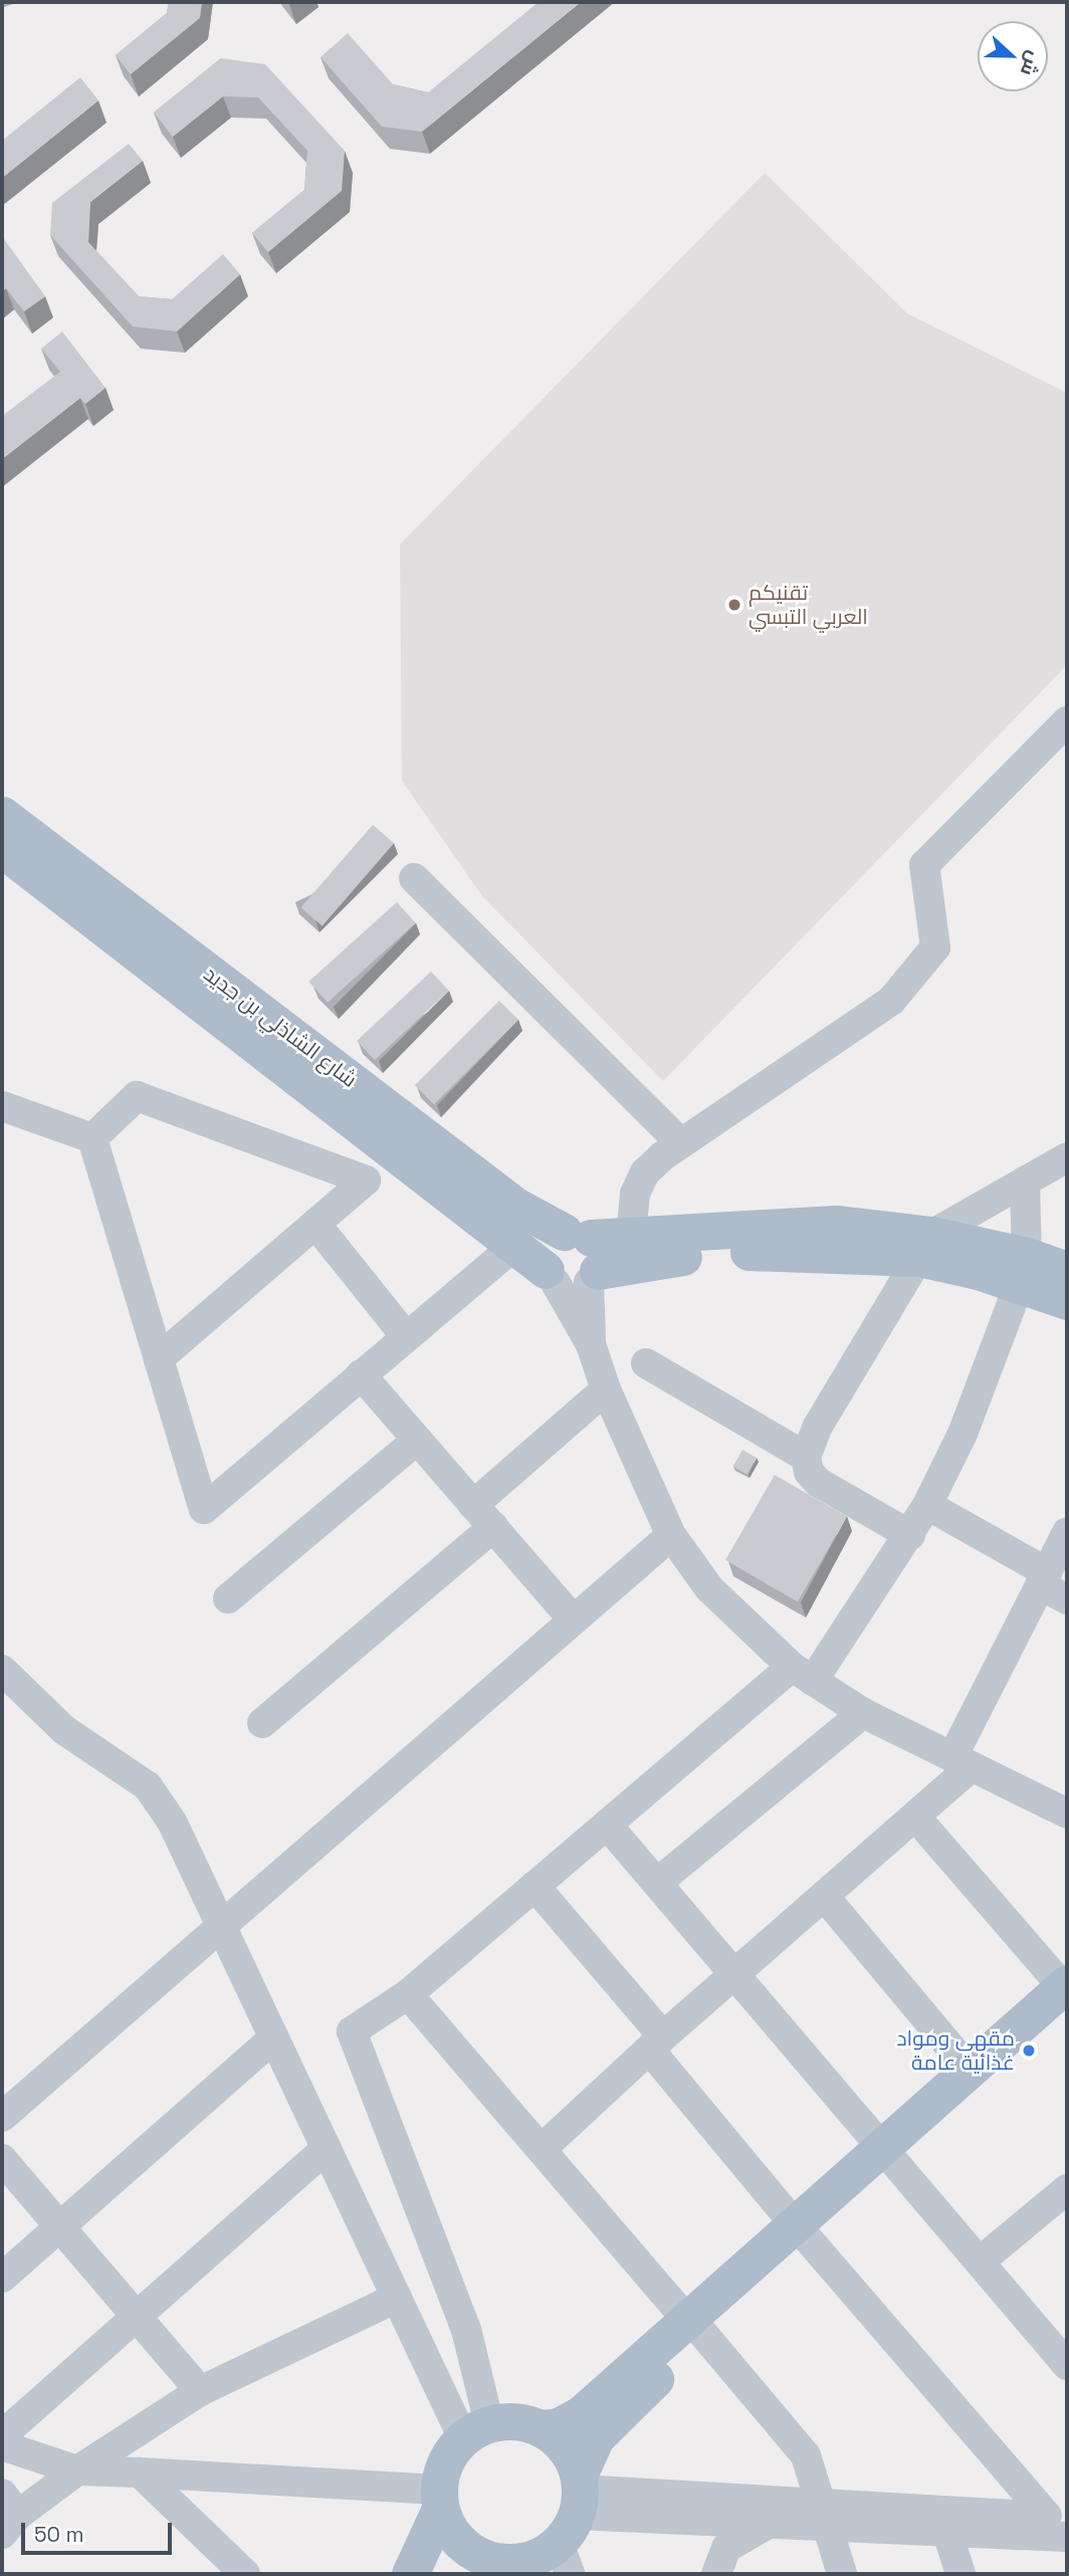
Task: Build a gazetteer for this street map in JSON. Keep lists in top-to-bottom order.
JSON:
{
  "streets": {
    "main road": ["شارع الشاذلي بن جديد"]
  },
  "places": ["تقنيكم العربي التبسي", "مقهى ومواد غذائية عامة"],
  "scale_bar": "50 m",
  "north": "right"
}
